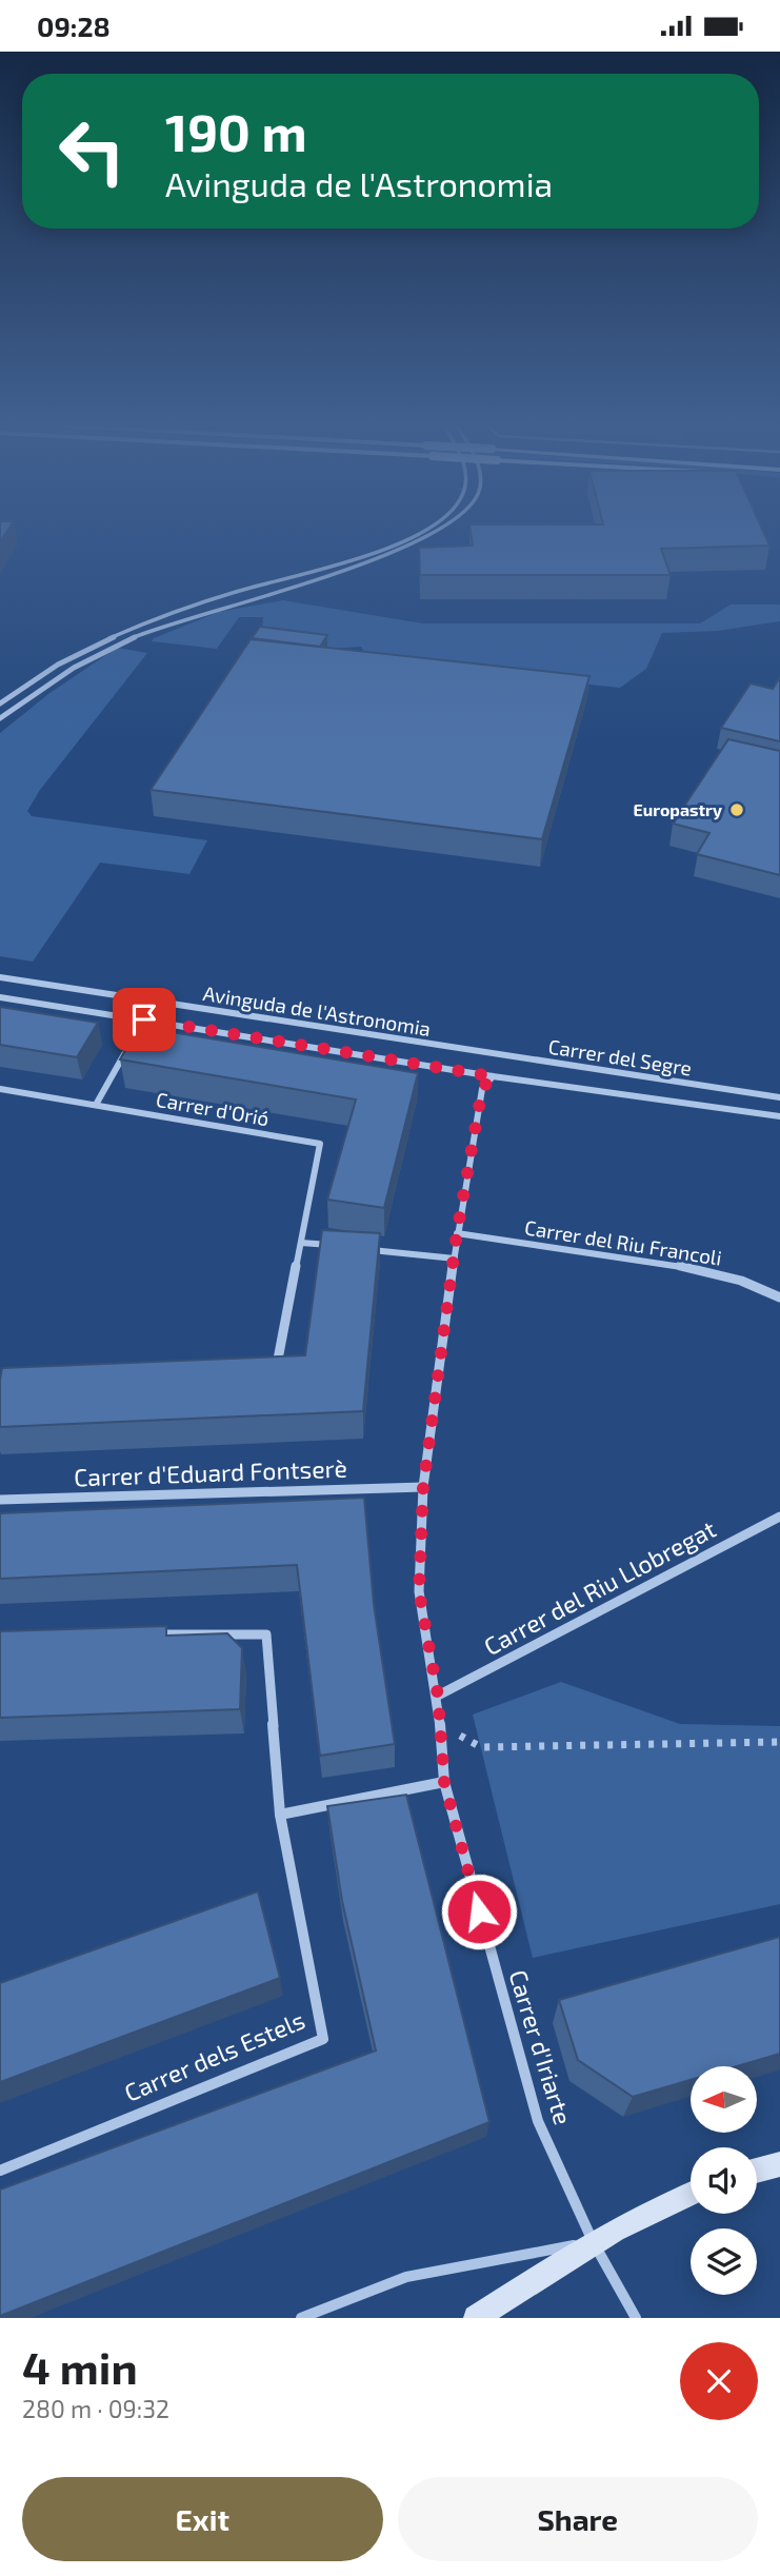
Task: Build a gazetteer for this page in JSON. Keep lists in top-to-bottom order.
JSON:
{
  "streets": {
    "street": [
      "Avinguda de l'Astronomia",
      "Carrer del Segre",
      "Carrer d'Orió",
      "Carrer del Riu Francoli",
      "Carrer d'Eduard Fontserè",
      "Carrer del Riu Llobregat",
      "Carrer d'Iriarte",
      "Carrer dels Estels"
    ]
  },
  "crossings": [
    ["Avinguda de l'Astronomia", "Carrer del Segre"],
    ["Avinguda de l'Astronomia", "Carrer d'Iriarte"],
    ["Carrer del Segre", "Carrer d'Iriarte"],
    ["Carrer del Riu Francoli", "Carrer d'Iriarte"],
    ["Carrer d'Eduard Fontserè", "Carrer d'Iriarte"],
    ["Carrer del Riu Llobregat", "Carrer d'Iriarte"]
  ],
  "places": ["Europastry"],
  "north": "left",
  "page": {
    "status": "09:28",
    "turn": ["190 m", "Avinguda de l'Astronomia"],
    "heading": ["4 min", "280 m · 09:32"],
    "buttons": ["Exit", "Share"]
  }
}
